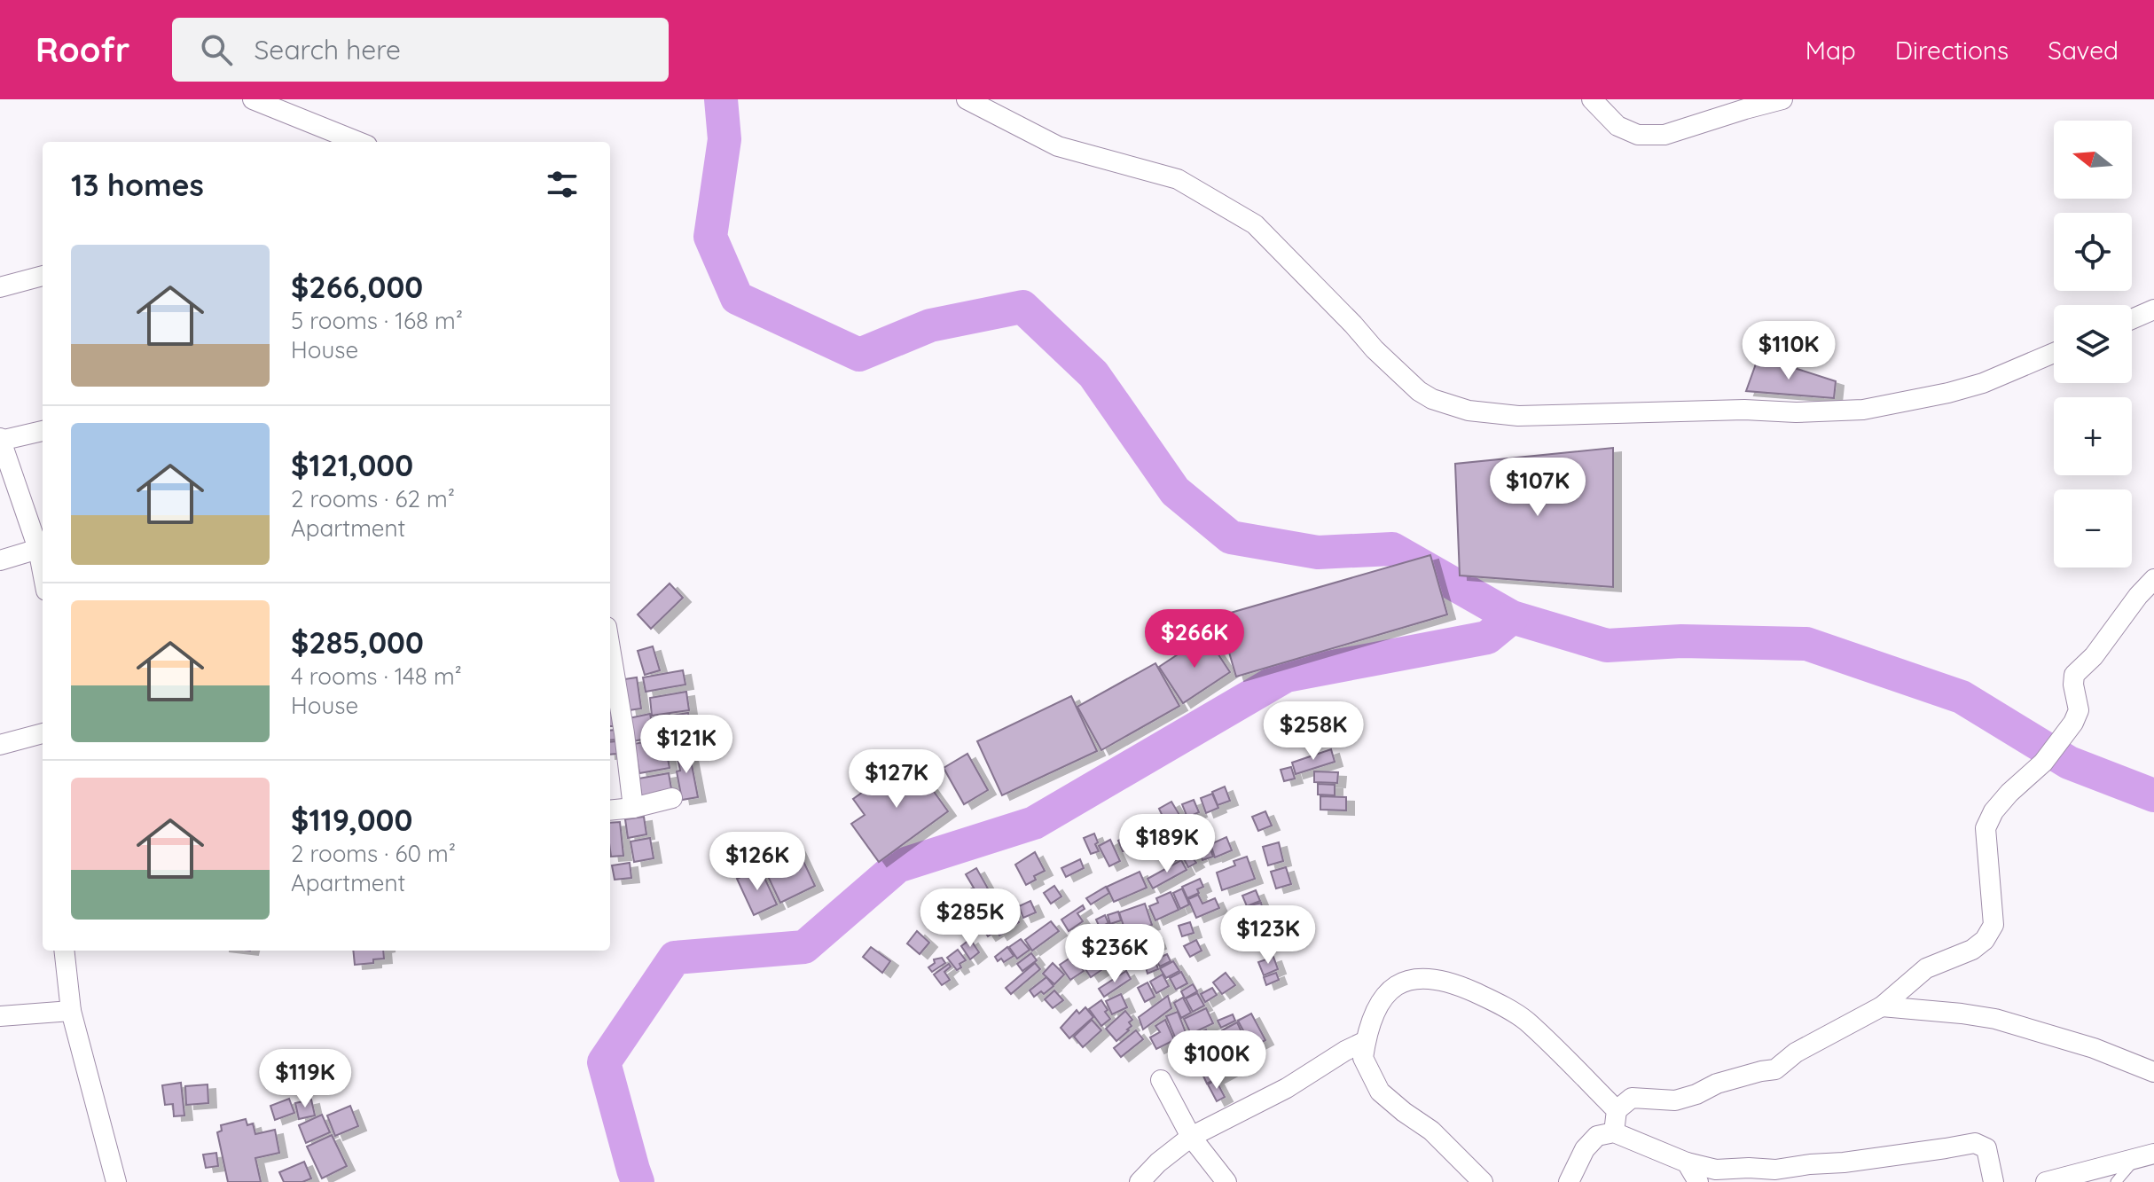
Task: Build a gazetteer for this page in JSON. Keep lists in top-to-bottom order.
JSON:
{
  "north": "left",
  "page": {
    "header": "Roofr",
    "search": "Search here",
    "nav": ["Map", "Directions", "Saved"],
    "map_buttons": ["+", "−"],
    "heading": "13 homes",
    "list": [
      {
        "name": "$266,000",
        "note": "5 rooms · 168 m² · House"
      },
      {
        "name": "$121,000",
        "note": "2 rooms · 62 m² · Apartment"
      },
      {
        "name": "$285,000",
        "note": "4 rooms · 148 m² · House"
      },
      {
        "name": "$119,000",
        "note": "2 rooms · 60 m² · Apartment"
      }
    ],
    "price": [
      "$110K",
      "$107K",
      "$266K",
      "$258K",
      "$121K",
      "$127K",
      "$189K",
      "$126K",
      "$285K",
      "$123K",
      "$236K",
      "$100K",
      "$119K"
    ]
  }
}
